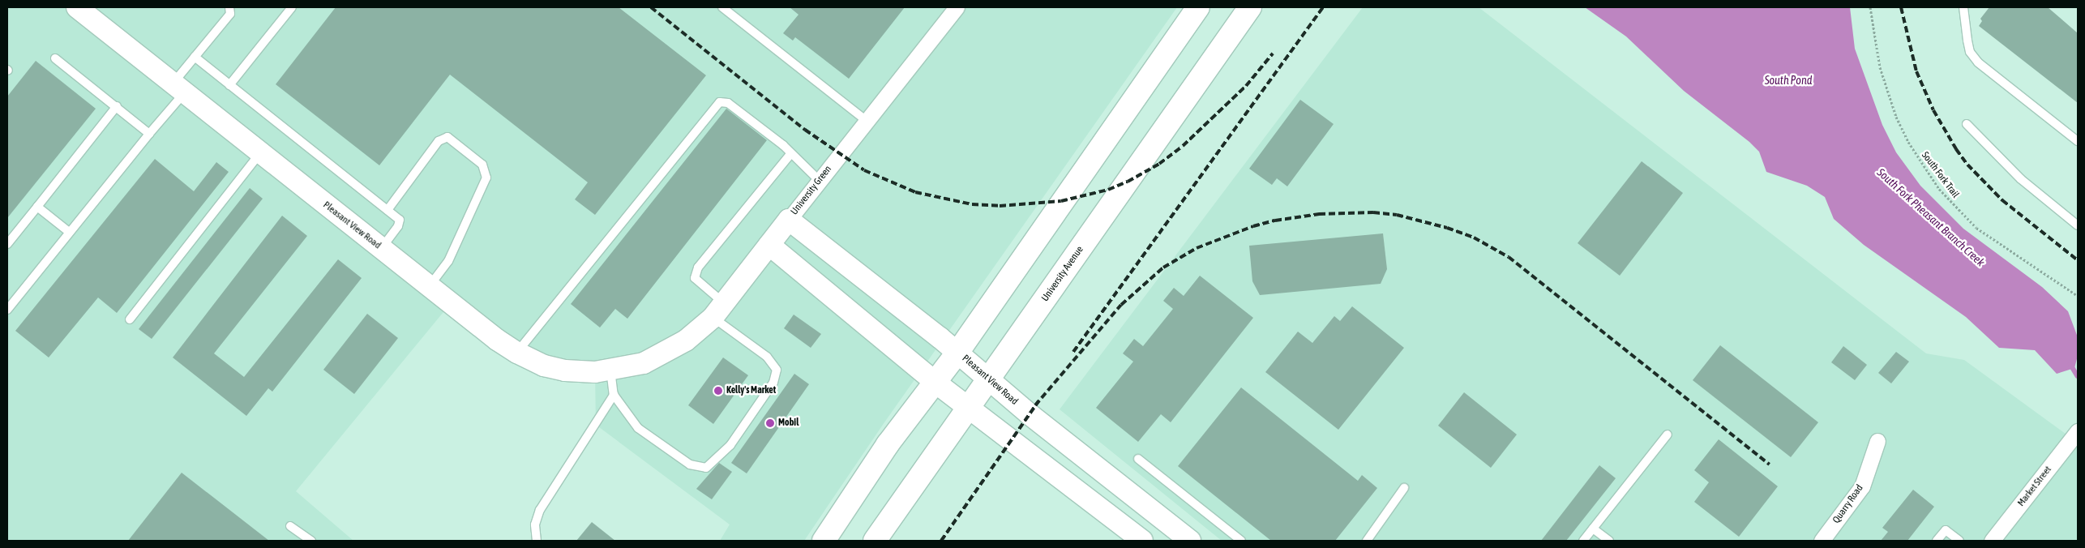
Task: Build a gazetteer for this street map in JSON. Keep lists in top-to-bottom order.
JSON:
{
  "streets": {
    "main road": ["University Avenue"],
    "street": [
      "University Green",
      "Pleasant View Road",
      "Market Street",
      "Quarry Road"
    ],
    "path": ["South Fork Trail"]
  },
  "crossings": [
    ["University Green", "Pleasant View Road"],
    ["Pleasant View Road", "University Avenue"]
  ],
  "water": ["South Pond", "South Fork Pheasant Branch Creek"],
  "places": ["Kelly's Market", "Mobil"]
}
